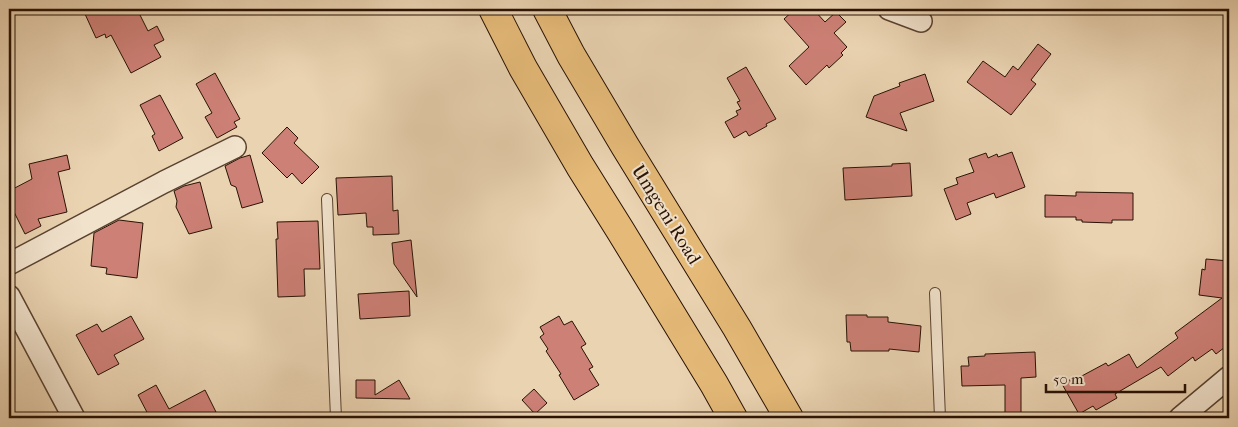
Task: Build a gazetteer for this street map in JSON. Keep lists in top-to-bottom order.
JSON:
{
  "streets": {
    "highway": ["Umgeni Road"]
  },
  "scale_bar": "50 m"
}
